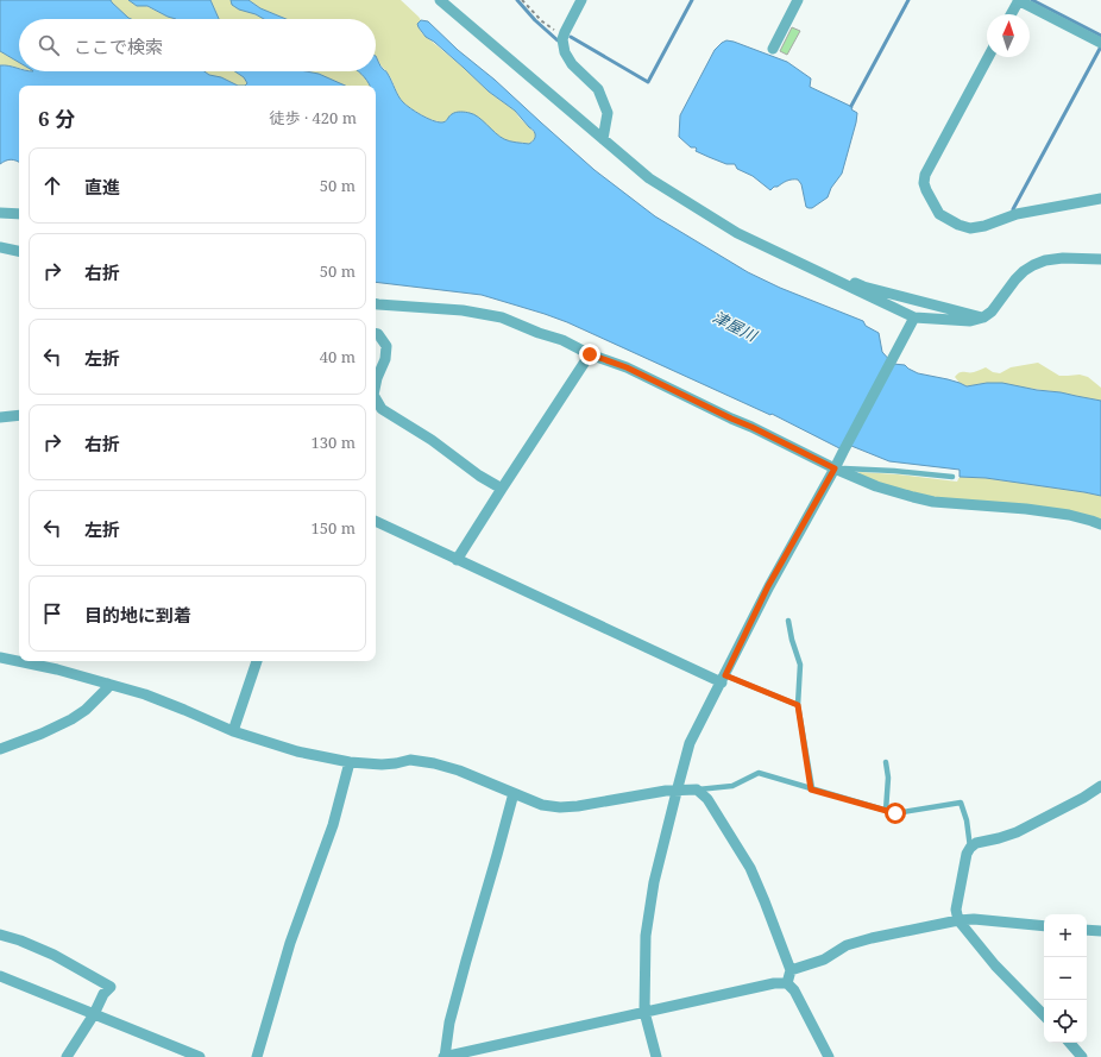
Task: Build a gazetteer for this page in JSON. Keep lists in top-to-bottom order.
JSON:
{
  "water": ["津屋川"],
  "north": "top",
  "page": {
    "search": "ここで検索",
    "heading": ["6 分", "徒歩 · 420 m"],
    "list": [
      ["直進", "50 m"],
      ["右折", "50 m"],
      ["左折", "40 m"],
      ["右折", "130 m"],
      ["左折", "150 m"],
      "目的地に到着"
    ],
    "map_buttons": ["+", "−"]
  }
}
